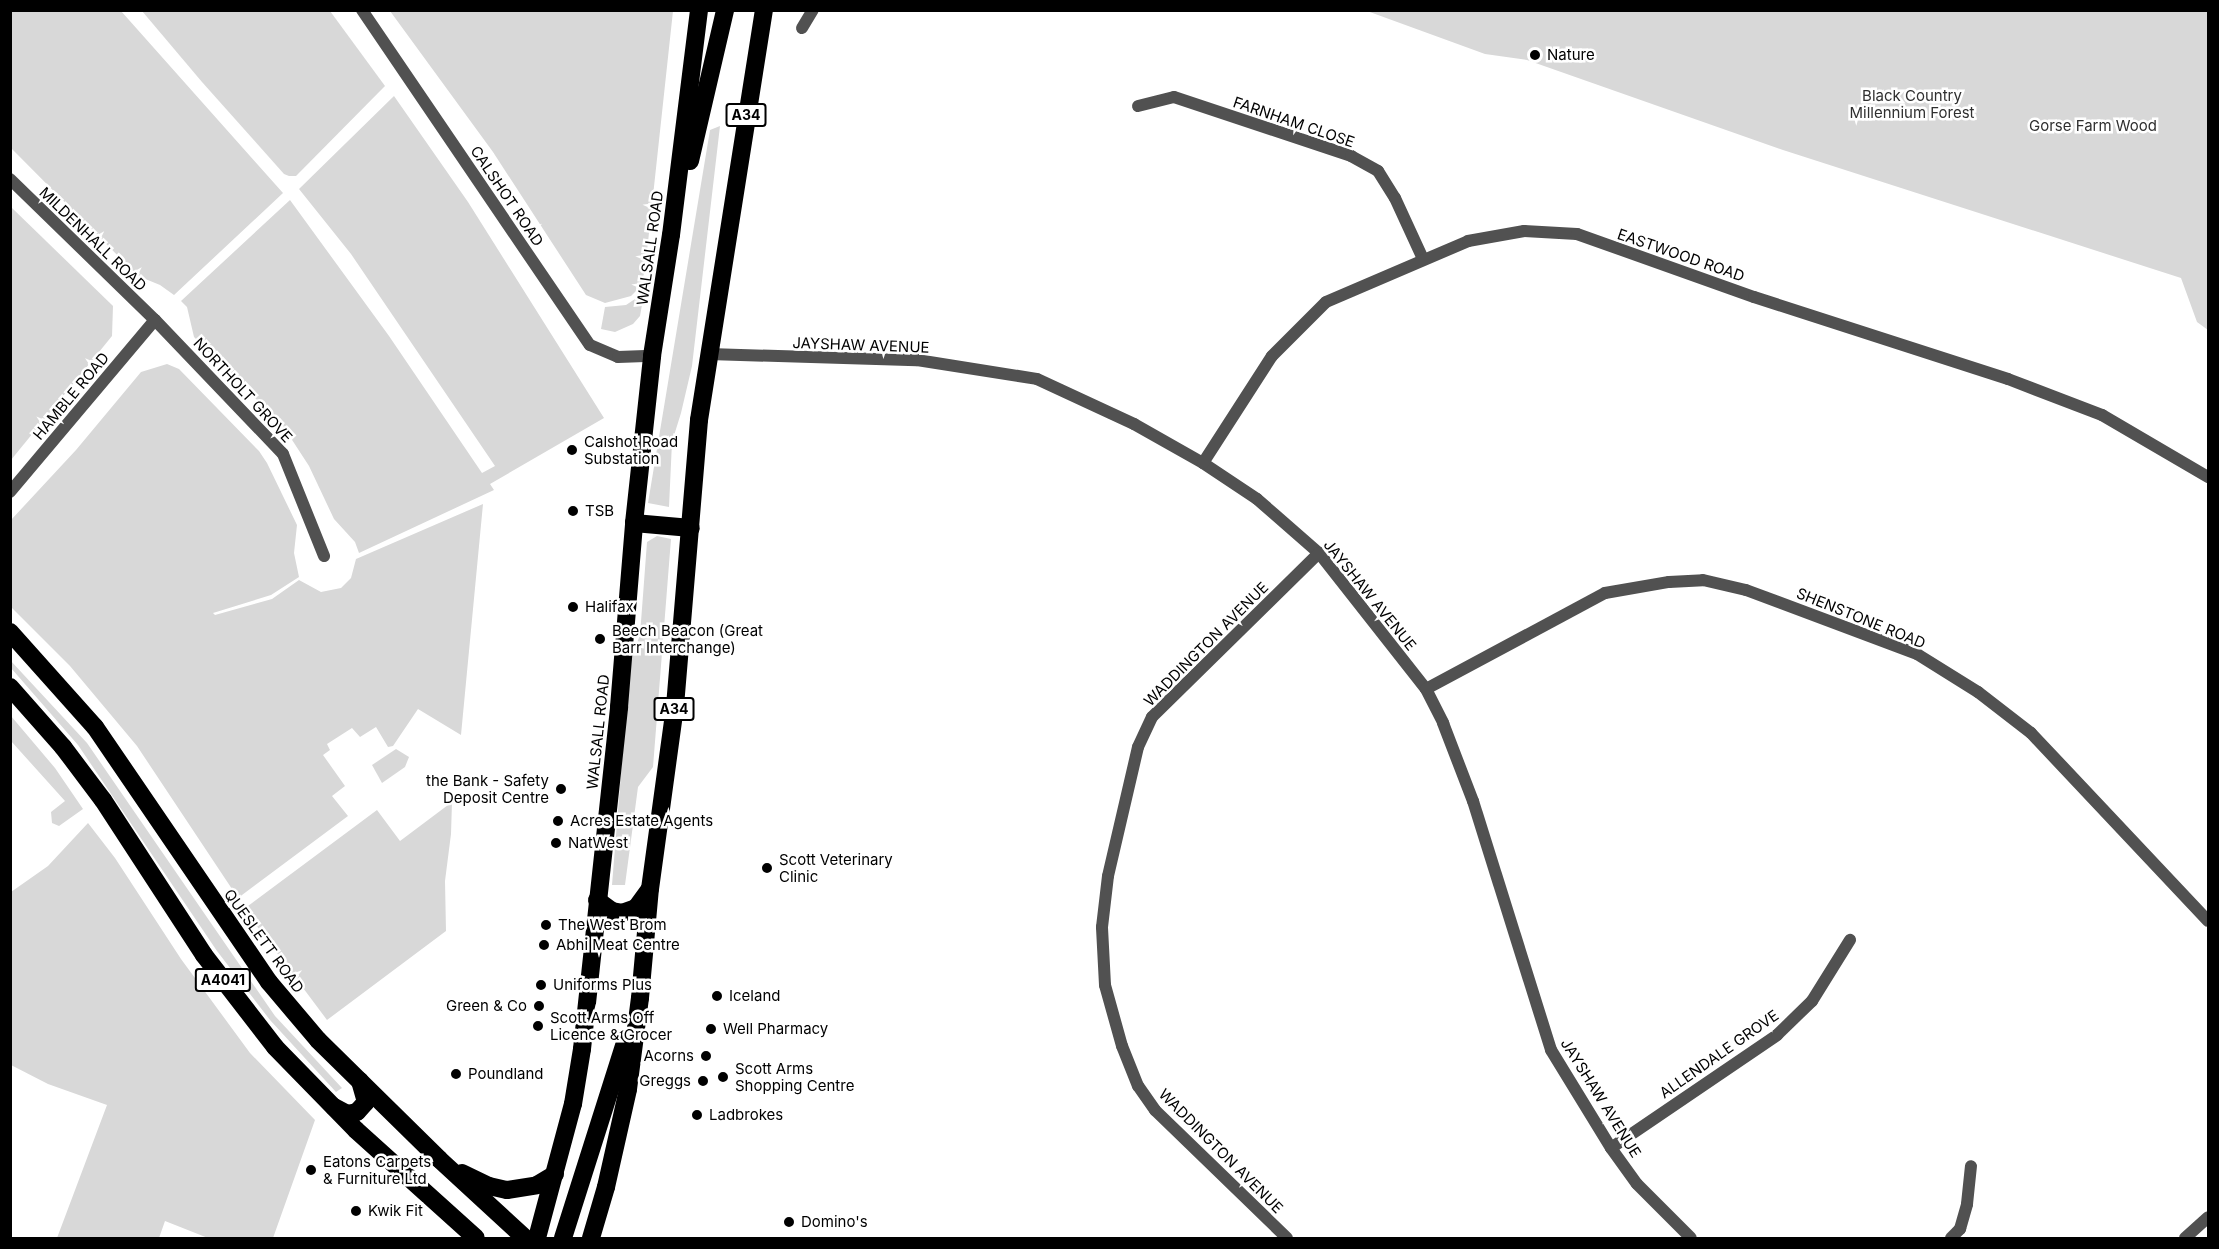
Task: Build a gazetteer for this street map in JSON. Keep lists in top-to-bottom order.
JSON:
{
  "streets": {
    "highway": [
      "A34",
      "WALSALL ROAD",
      "QUESLETT ROAD",
      "A4041"
    ],
    "street": [
      "FARNHAM CLOSE",
      "CALSHOT ROAD",
      "MILDENHALL ROAD",
      "EASTWOOD ROAD",
      "JAYSHAW AVENUE",
      "NORTHOLT GROVE",
      "HAMBLE ROAD",
      "SHENSTONE ROAD",
      "WADDINGTON AVENUE",
      "ALLENDALE GROVE"
    ]
  },
  "crossings": [
    ["A34", "JAYSHAW AVENUE"],
    ["FARNHAM CLOSE", "EASTWOOD ROAD"],
    ["CALSHOT ROAD", "WALSALL ROAD"],
    ["MILDENHALL ROAD", "NORTHOLT GROVE"],
    ["MILDENHALL ROAD", "HAMBLE ROAD"],
    ["EASTWOOD ROAD", "JAYSHAW AVENUE"],
    ["JAYSHAW AVENUE", "SHENSTONE ROAD"],
    ["JAYSHAW AVENUE", "WADDINGTON AVENUE"],
    ["JAYSHAW AVENUE", "ALLENDALE GROVE"],
    ["NORTHOLT GROVE", "HAMBLE ROAD"]
  ],
  "parks": ["Black Country Millennium Forest", "Gorse Farm Wood"],
  "places": [
    "Nature",
    "Calshot Road Substation",
    "TSB",
    "Halifax",
    "Beech Beacon (Great Barr Interchange)",
    "the Bank - Safety Deposit Centre",
    "Acres Estate Agents",
    "NatWest",
    "Scott Veterinary Clinic",
    "The West Brom",
    "Abhi Meat Centre",
    "Uniforms Plus",
    "Iceland",
    "Green & Co",
    "Scott Arms Off Licence & Grocer",
    "Well Pharmacy",
    "Acorns",
    "Poundland",
    "Scott Arms Shopping Centre",
    "Greggs",
    "Ladbrokes",
    "Eatons Carpets & Furniture Ltd",
    "Kwik Fit",
    "Domino's"
  ]
}
